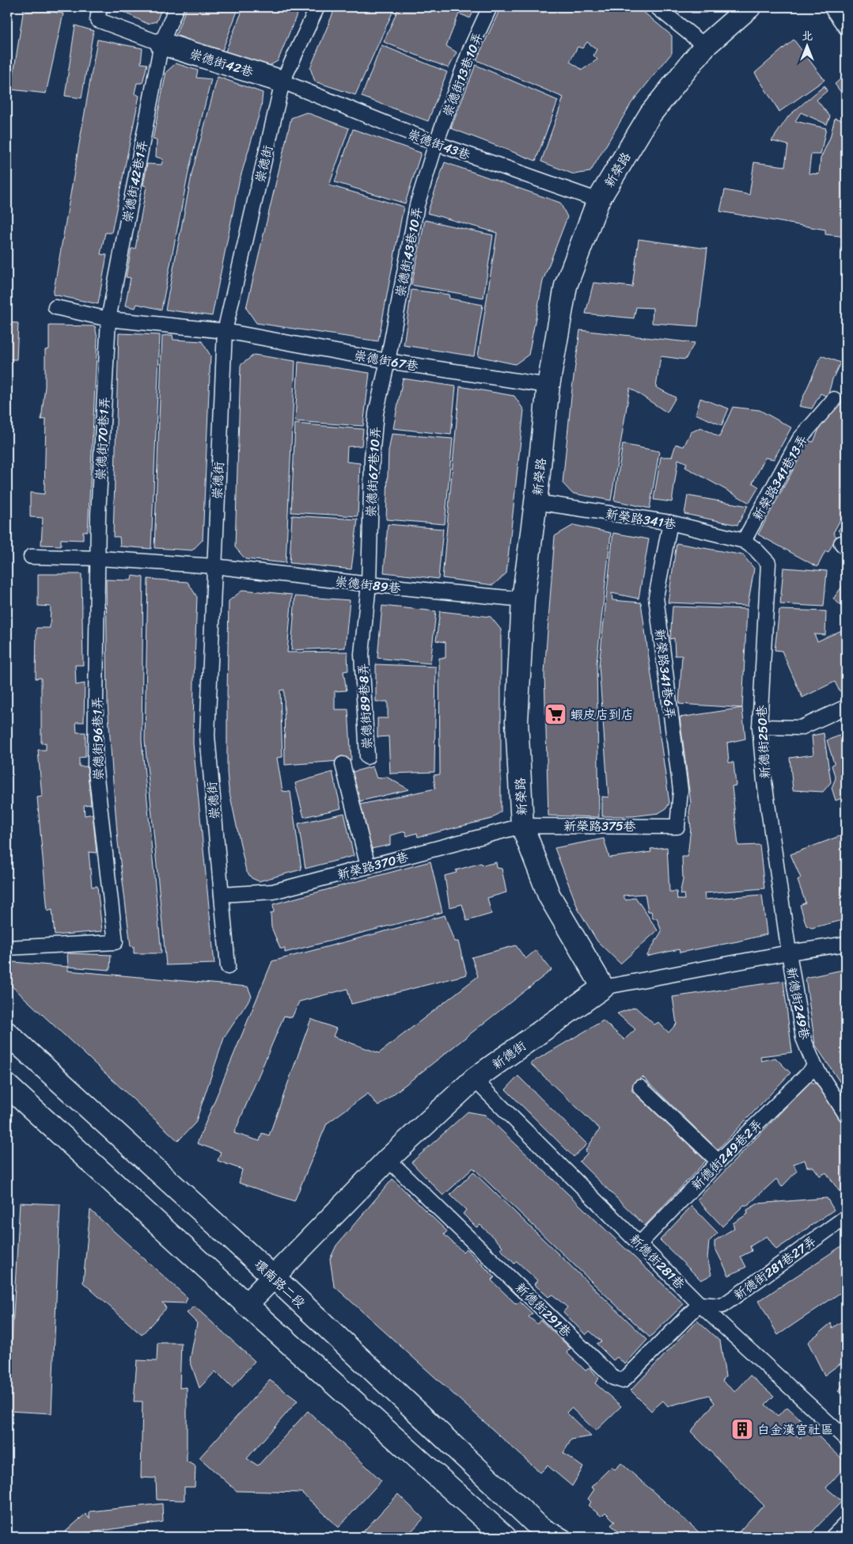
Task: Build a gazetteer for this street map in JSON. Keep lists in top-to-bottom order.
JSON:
{
  "streets": {
    "street": [
      "崇德街42巷",
      "新榮路",
      "新德街",
      "環南路二段"
    ],
    "lane": [
      "崇德街13巷10弄",
      "崇德街43巷",
      "崇德街",
      "崇德街42巷1弄",
      "崇德街43巷10弄",
      "崇德街67巷",
      "崇德街70巷1弄",
      "崇德街67巷10弄",
      "新榮路341巷13弄",
      "新榮路341巷",
      "崇德街89巷",
      "新榮路341巷6弄",
      "崇德街89巷8弄",
      "崇德街96巷1弄",
      "新德街250巷",
      "新榮路375巷",
      "新榮路370巷",
      "新德街249巷",
      "新德街249巷2弄",
      "新德街281巷",
      "新德街281巷27弄",
      "新德街291巷"
    ]
  },
  "crossings": [
    ["崇德街42巷", "崇德街43巷"],
    ["崇德街42巷", "崇德街"],
    ["崇德街42巷", "崇德街42巷1弄"],
    ["崇德街13巷10弄", "崇德街43巷"],
    ["崇德街13巷10弄", "崇德街43巷10弄"],
    ["崇德街43巷", "崇德街"],
    ["崇德街43巷", "新榮路"],
    ["崇德街43巷", "崇德街43巷10弄"],
    ["崇德街", "崇德街67巷"],
    ["崇德街", "崇德街89巷"],
    ["崇德街", "新榮路370巷"],
    ["新榮路", "崇德街67巷"],
    ["新榮路", "新榮路341巷"],
    ["新榮路", "崇德街89巷"],
    ["新榮路", "新榮路375巷"],
    ["新榮路", "新榮路370巷"],
    ["新榮路", "新德街"],
    ["崇德街42巷1弄", "崇德街67巷"],
    ["崇德街42巷1弄", "崇德街70巷1弄"],
    ["崇德街43巷10弄", "崇德街67巷"],
    ["崇德街43巷10弄", "崇德街67巷10弄"],
    ["崇德街67巷", "崇德街70巷1弄"],
    ["崇德街67巷", "崇德街67巷10弄"],
    ["崇德街70巷1弄", "崇德街89巷"],
    ["崇德街70巷1弄", "崇德街96巷1弄"],
    ["崇德街67巷10弄", "崇德街89巷"],
    ["崇德街67巷10弄", "崇德街89巷8弄"],
    ["新榮路341巷13弄", "新榮路341巷"],
    ["新榮路341巷13弄", "新德街250巷"],
    ["新榮路341巷", "新榮路341巷6弄"],
    ["新榮路341巷", "新德街250巷"],
    ["崇德街89巷", "崇德街89巷8弄"],
    ["崇德街89巷", "崇德街96巷1弄"],
    ["新榮路341巷6弄", "新榮路375巷"],
    ["新德街250巷", "新德街249巷"],
    ["新德街250巷", "新德街"],
    ["新榮路375巷", "新榮路370巷"],
    ["新德街249巷", "新德街"],
    ["新德街249巷", "新德街249巷2弄"],
    ["新德街", "新德街281巷"],
    ["新德街", "環南路二段"],
    ["新德街", "新德街291巷"],
    ["新德街249巷2弄", "新德街281巷"],
    ["新德街281巷", "新德街281巷27弄"],
    ["新德街281巷", "新德街291巷"],
    ["新德街281巷27弄", "新德街291巷"]
  ],
  "places": {
    "supermarket": ["蝦皮店到店"],
    "building": ["白金漢宮社區"]
  },
  "north": "top"
}
